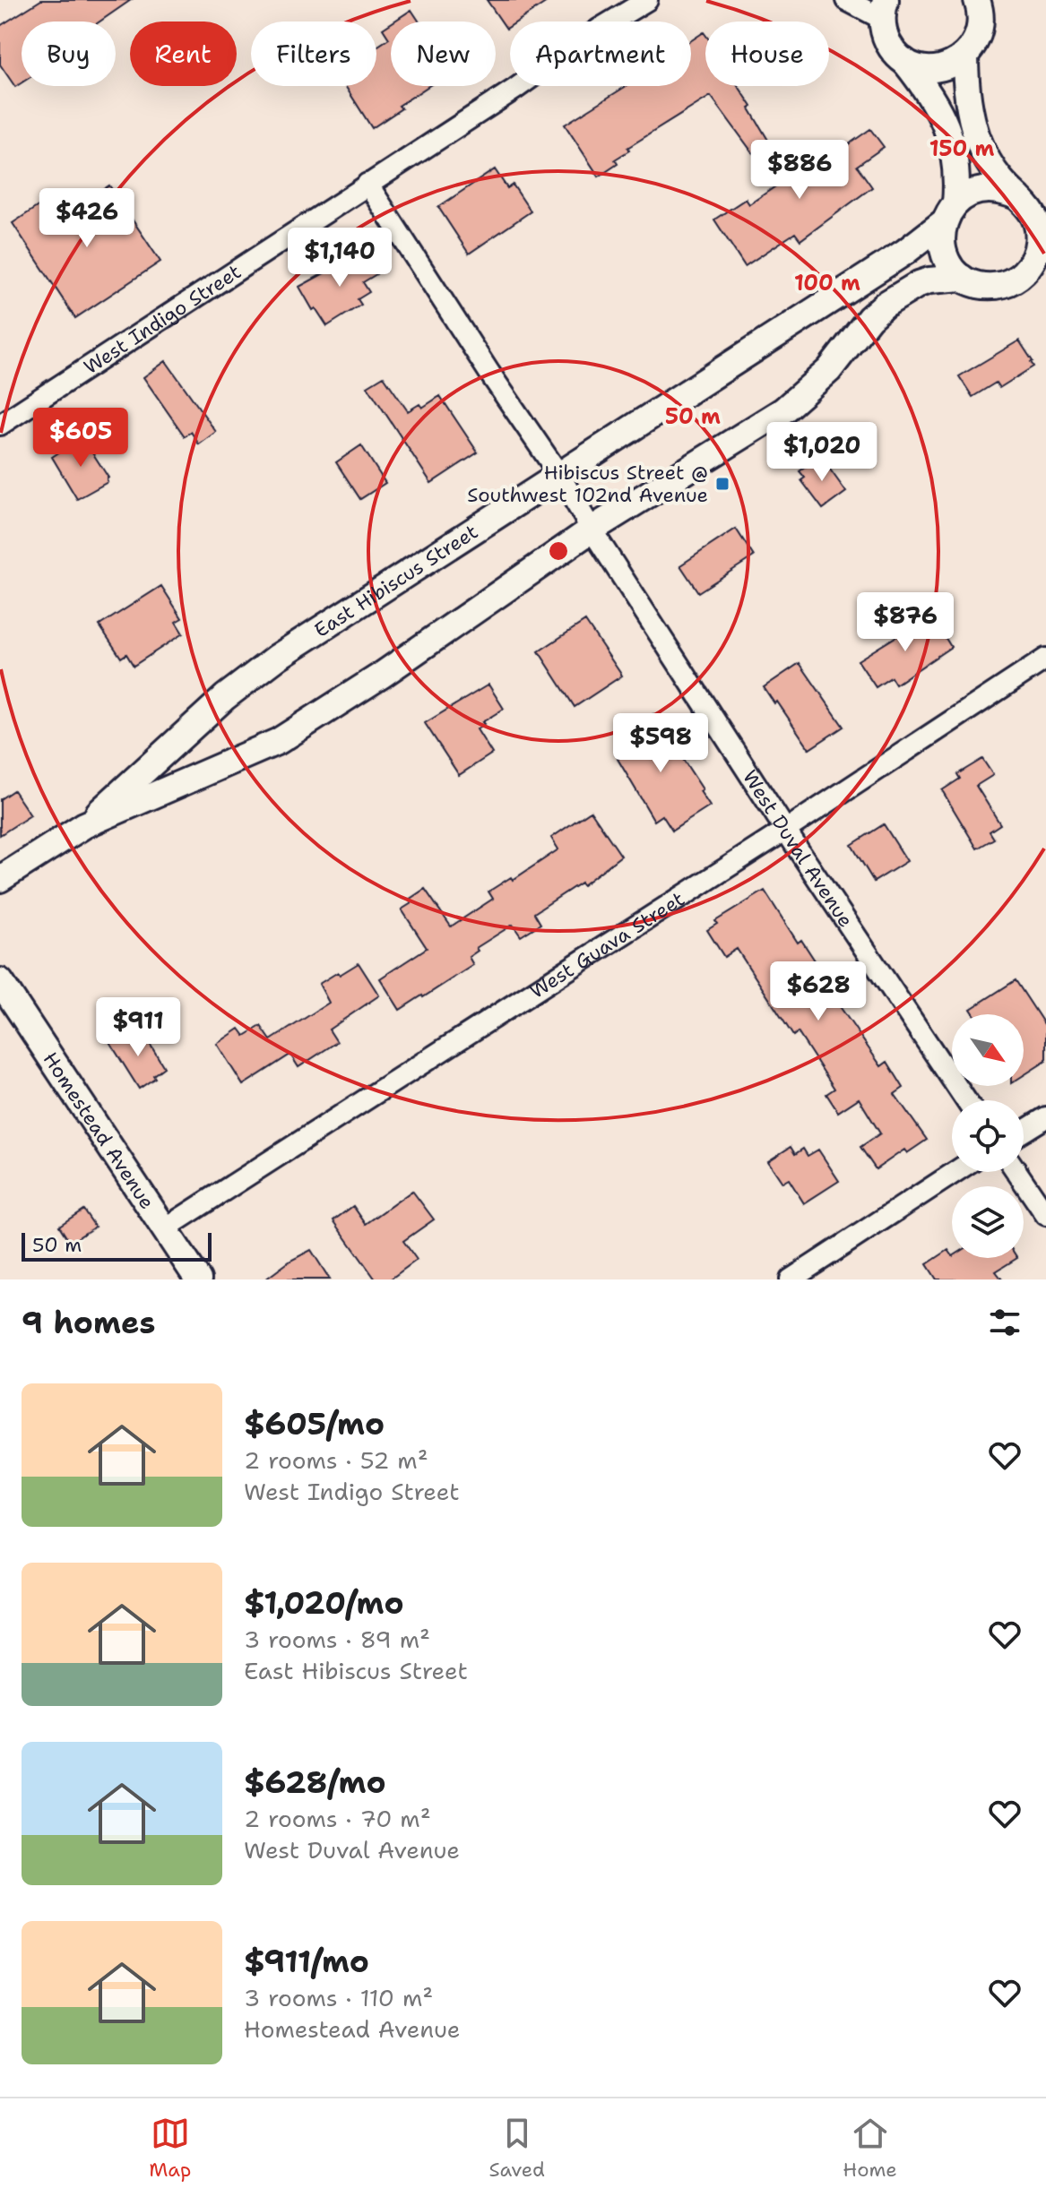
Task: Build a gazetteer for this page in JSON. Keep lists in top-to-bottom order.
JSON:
{
  "streets": {
    "street": [
      "West Indigo Street",
      "East Hibiscus Street",
      "West Duval Avenue",
      "West Guava Street",
      "Homestead Avenue"
    ]
  },
  "crossings": [
    ["West Indigo Street", "West Duval Avenue"],
    ["East Hibiscus Street", "West Duval Avenue"],
    ["West Duval Avenue", "West Guava Street"],
    ["West Guava Street", "Homestead Avenue"]
  ],
  "places": {
    "transit": ["Hibiscus Street @ Southwest 102nd Avenue"]
  },
  "scale_bar": "50 m",
  "north": "bottom right",
  "page": {
    "chip": [
      "Buy",
      "Rent",
      "Filters",
      "New",
      "Apartment",
      "House"
    ],
    "price": [
      "$886",
      "$426",
      "$1,140",
      "$605",
      "$1,020",
      "$876",
      "$598",
      "$628",
      "$911"
    ],
    "scale": "50 m",
    "heading": "9 homes",
    "list": [
      {
        "name": "$605/mo",
        "note": "2 rooms · 52 m² · West Indigo Street"
      },
      {
        "name": "$1,020/mo",
        "note": "3 rooms · 89 m² · East Hibiscus Street"
      },
      {
        "name": "$628/mo",
        "note": "2 rooms · 70 m² · West Duval Avenue"
      },
      {
        "name": "$911/mo",
        "note": "3 rooms · 110 m² · Homestead Avenue"
      }
    ],
    "tabs": ["Map", "Saved", "Home"]
  },
  "rings": ["150 m", "100 m", "50 m"]
}
